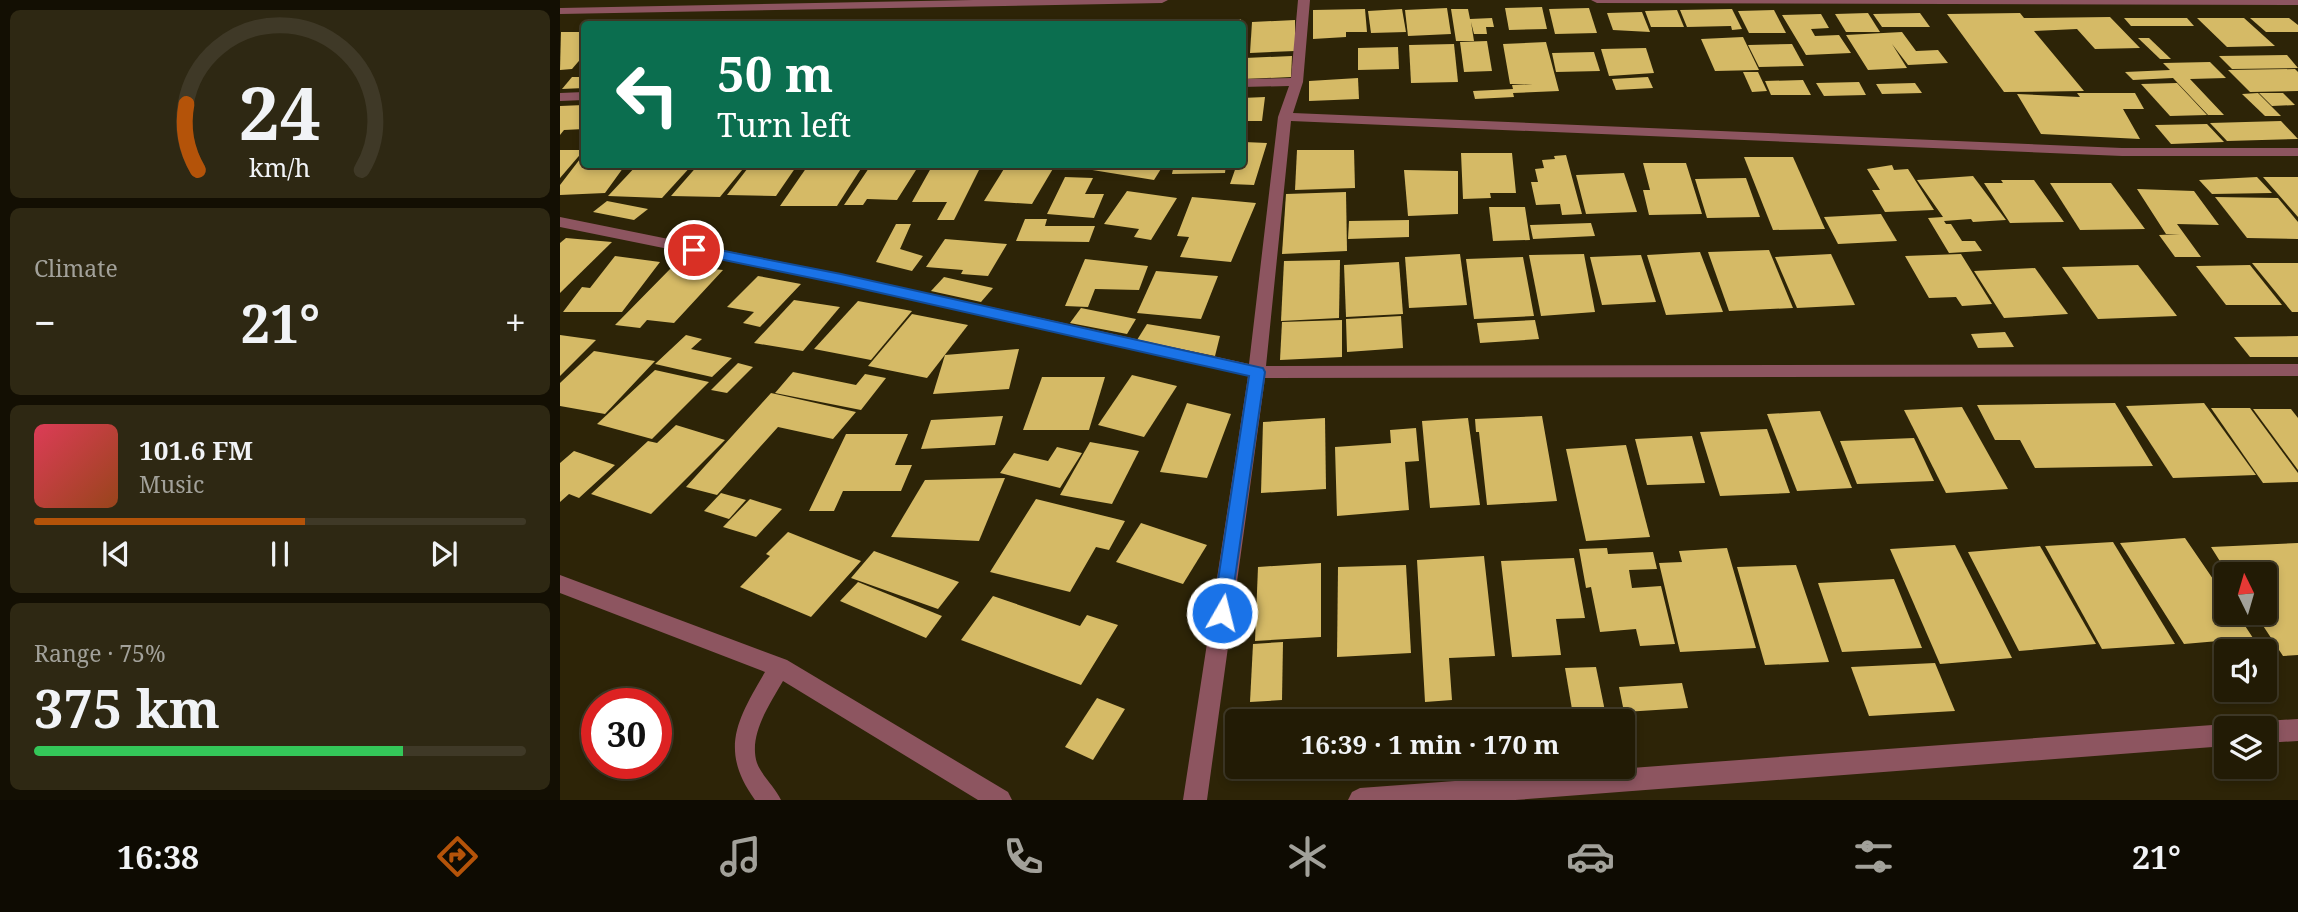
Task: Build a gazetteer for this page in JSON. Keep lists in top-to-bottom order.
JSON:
{
  "north": "top",
  "page": {
    "turn": ["50 m", "Turn left"],
    "tile": [
      "Climate",
      ["Range · 75%", "375 km"]
    ],
    "heat": ["−", "21°", "+"],
    "song": ["101.6 FM", "Music"],
    "limit": "30",
    "trip": "16:39 · 1 min · 170 m",
    "tabs": ["16:38", "21°"],
    "gauge": ["24", "km/h"]
  }
}
